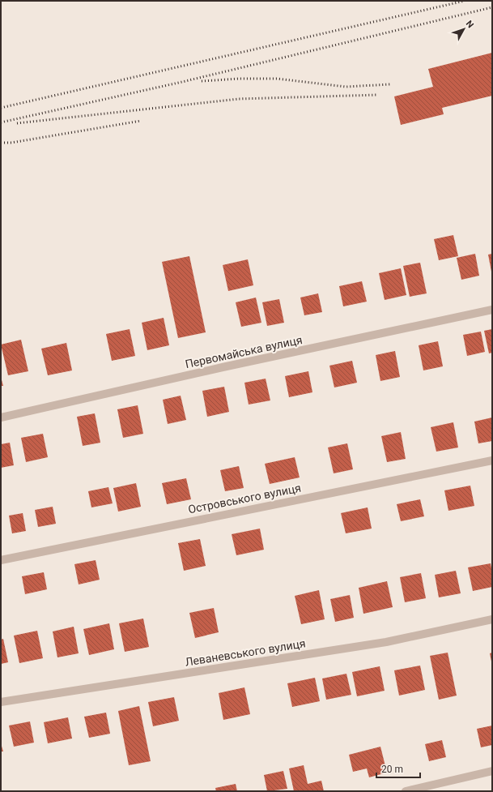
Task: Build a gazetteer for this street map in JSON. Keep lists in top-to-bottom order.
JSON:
{
  "streets": {
    "street": ["Первомайська вулиця", "Островського вулиця", "Леваневського вулиця"]
  },
  "scale_bar": "20 m",
  "north": "top right"
}
